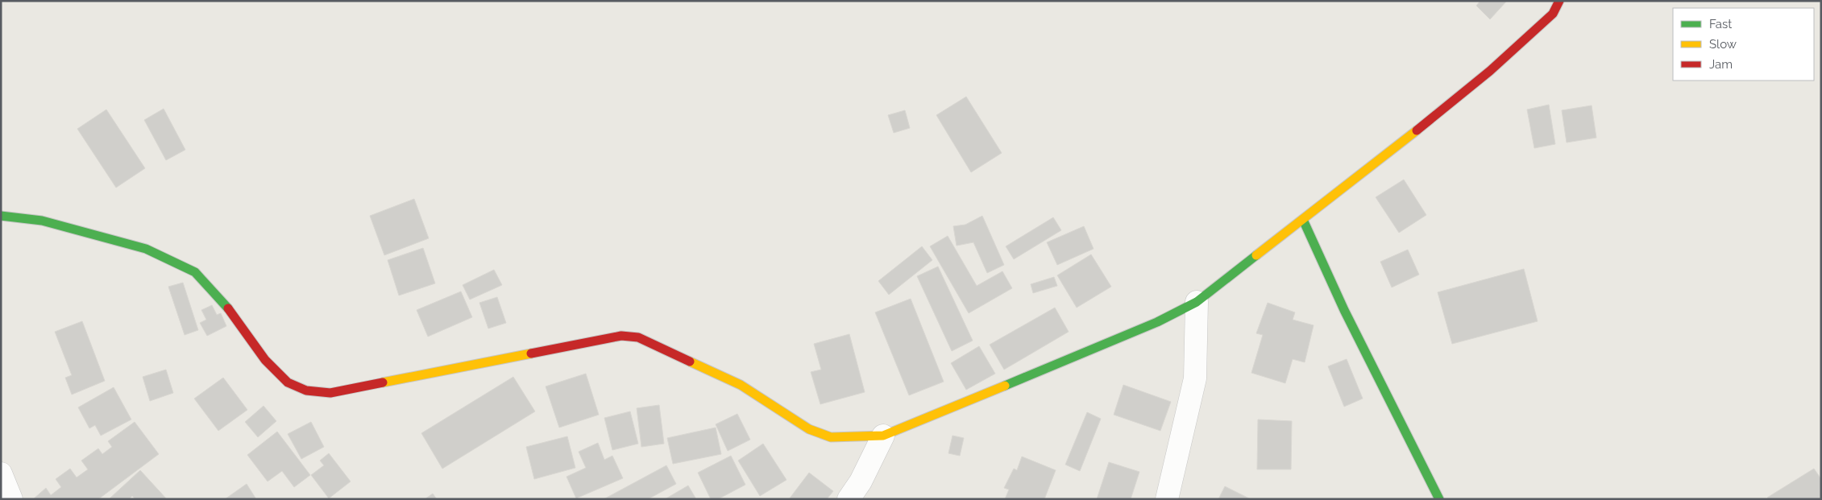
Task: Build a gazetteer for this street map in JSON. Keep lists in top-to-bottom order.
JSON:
{
  "legend": ["Fast", "Slow", "Jam"]
}
